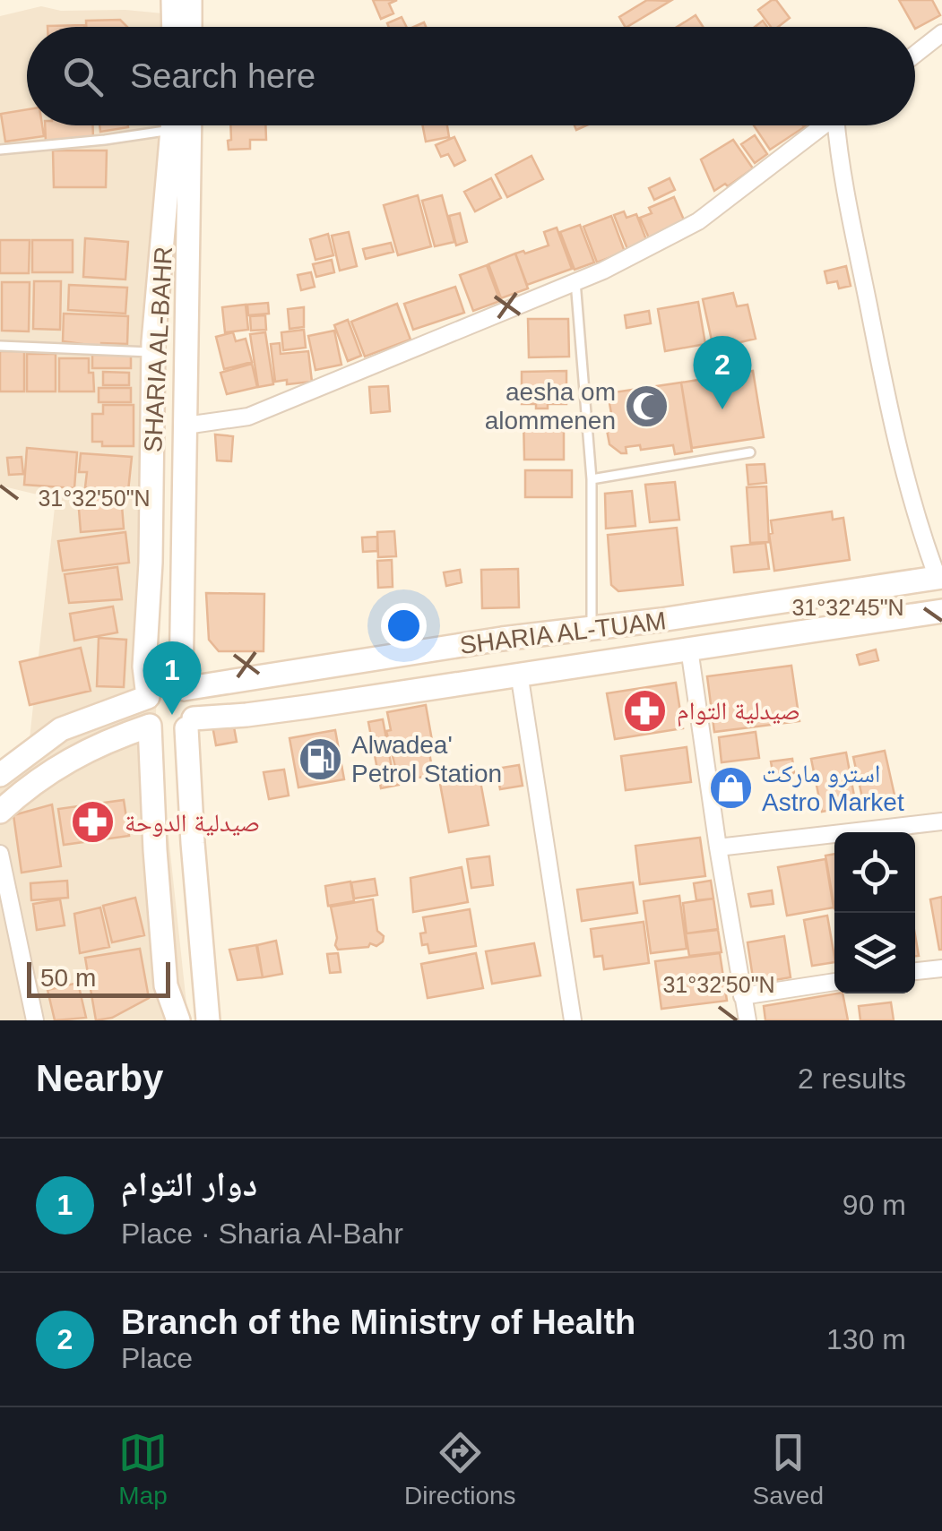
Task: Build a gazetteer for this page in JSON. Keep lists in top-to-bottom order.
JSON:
{
  "streets": {
    "main road": ["SHARIA AL-BAHR", "SHARIA AL-TUAM"]
  },
  "crossings": [
    ["SHARIA AL-BAHR", "SHARIA AL-TUAM"]
  ],
  "places": {
    "mosque": ["aesha om alommenen"],
    "pharmacy": ["صيدلية التوام", "صيدلية الدوحة"],
    "fuel station": ["Alwadea' Petrol Station"],
    "shop": ["استرو ماركت Astro Market"]
  },
  "scale_bar": "50 m",
  "page": {
    "search": "Search here",
    "pins": ["2", "1"],
    "scale": "50 m",
    "heading": ["Nearby", "2 results"],
    "list": [
      {
        "mark": "1",
        "name": "دوار التوام",
        "note": "Place · Sharia Al-Bahr",
        "value": "90 m"
      },
      {
        "mark": "2",
        "name": "Branch of the Ministry of Health",
        "note": "Place",
        "value": "130 m"
      }
    ],
    "nav": ["Map", "Directions", "Saved"]
  },
  "coordinates": ["31°32'50\"N", "31°32'45\"N"]
}
